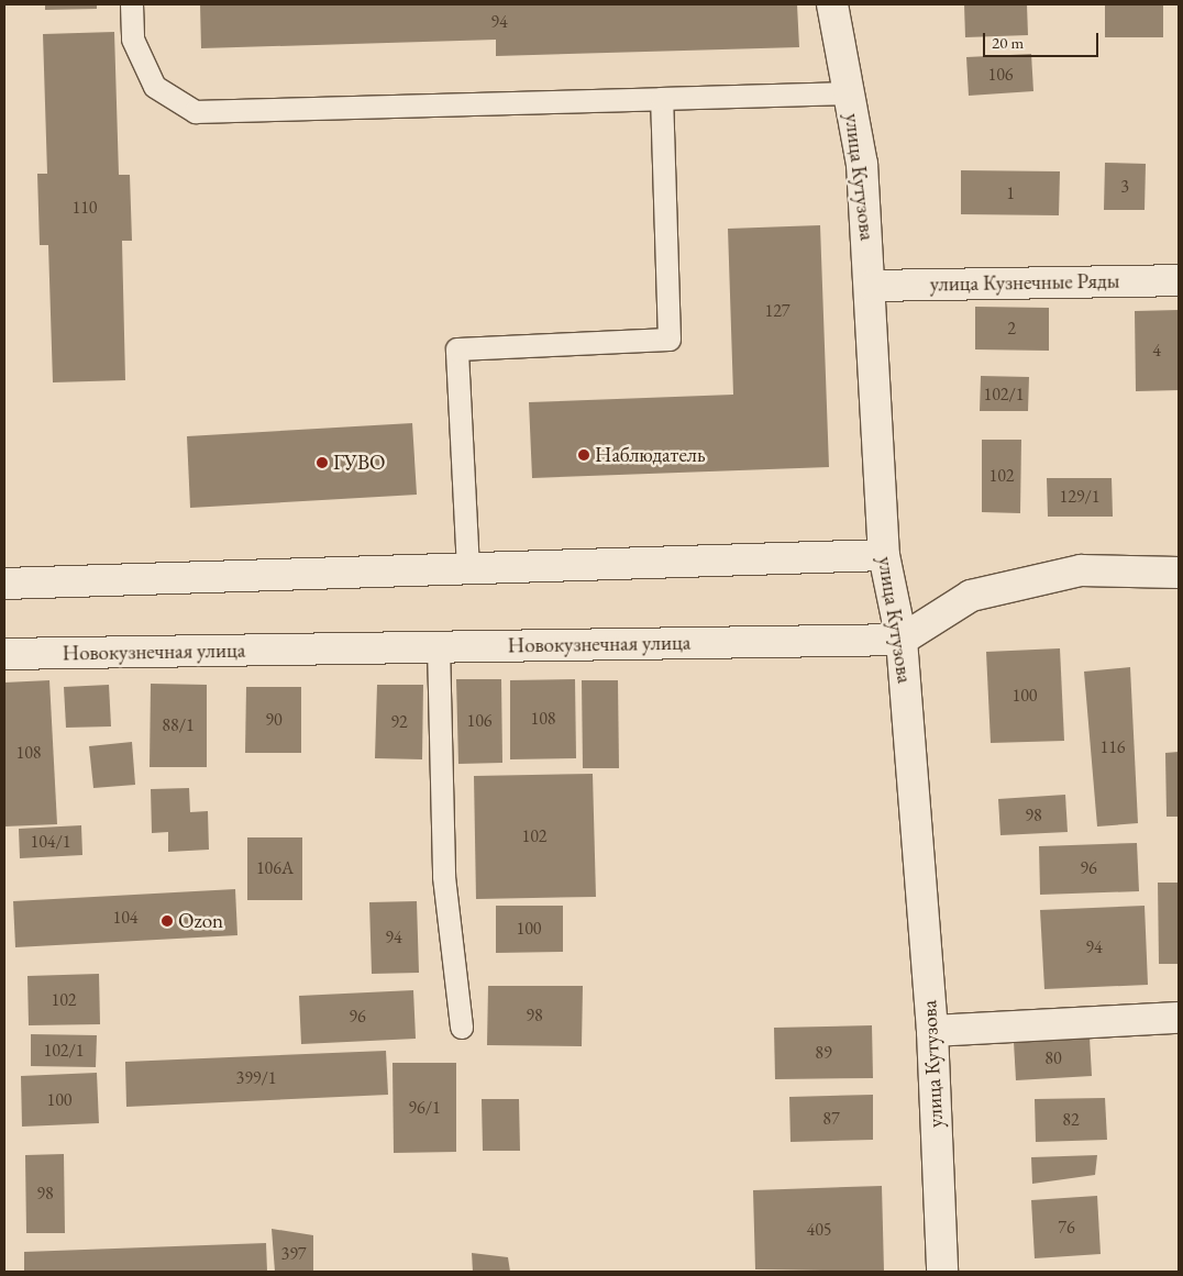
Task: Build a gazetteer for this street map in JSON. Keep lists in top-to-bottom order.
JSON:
{
  "streets": {
    "street": ["улица Кутузова", "улица Кузнечные Ряды", "Новокузнечная улица"]
  },
  "crossings": [
    ["улица Кутузова", "улица Кузнечные Ряды"],
    ["улица Кутузова", "Новокузнечная улица"]
  ],
  "places": ["Наблюдатель", "ГУВО", "Ozon"],
  "house_numbers": [
    "94",
    "106",
    "3",
    "1",
    "110",
    "127",
    "2",
    "4",
    "102/1",
    "102",
    "129/1",
    "100",
    "108",
    "90",
    "106",
    "92",
    "88/1",
    "116",
    "108",
    "98",
    "102",
    "104/1",
    "106А",
    "96",
    "104",
    "100",
    "94",
    "94",
    "102",
    "98",
    "96",
    "102/1",
    "89",
    "80",
    "399/1",
    "100",
    "96/1",
    "87",
    "82",
    "98",
    "76",
    "405",
    "397"
  ],
  "scale_bar": "20 m"
}
